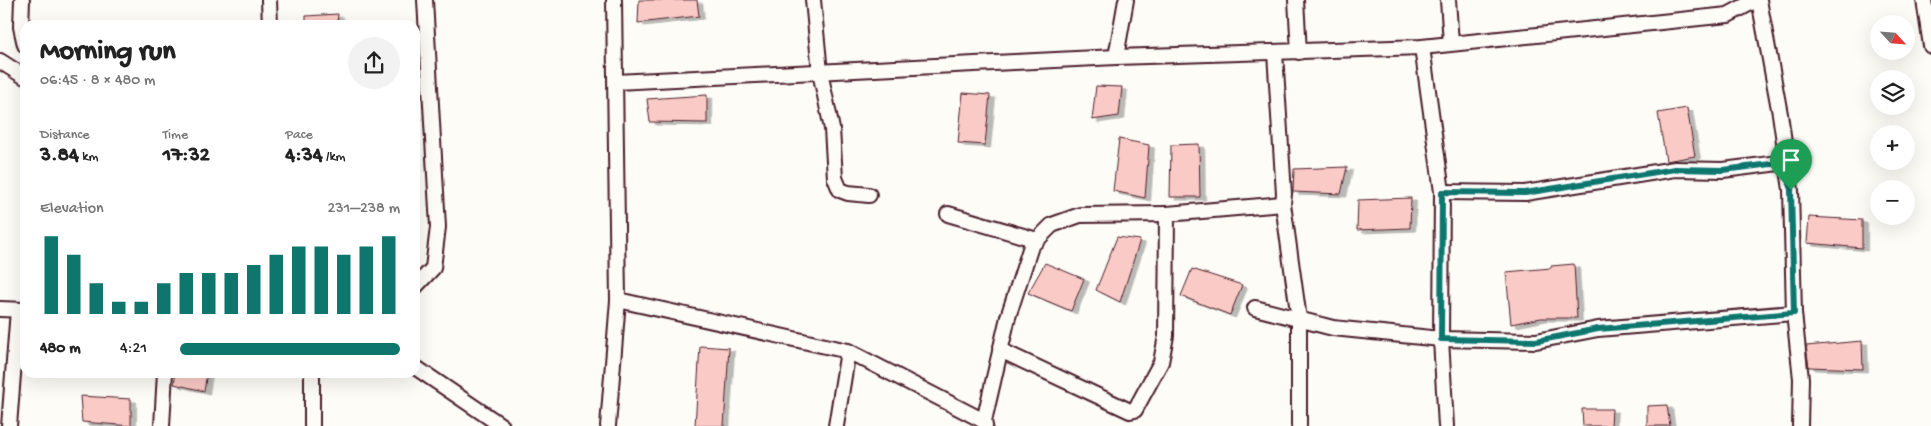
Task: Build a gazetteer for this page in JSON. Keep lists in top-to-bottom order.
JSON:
{
  "north": "bottom right",
  "page": {
    "map_buttons": ["+", "−"],
    "heading": ["Morning run", "06:45 · 8 × 480 m"],
    "stats": [
      ["Distance", "3.84 km"],
      ["Time", "17:32"],
      ["Pace", "4:34 /km"]
    ],
    "chart": ["Elevation", "231–238 m"],
    "list": [
      {
        "name": "480 m",
        "note": "4:21"
      }
    ]
  }
}
